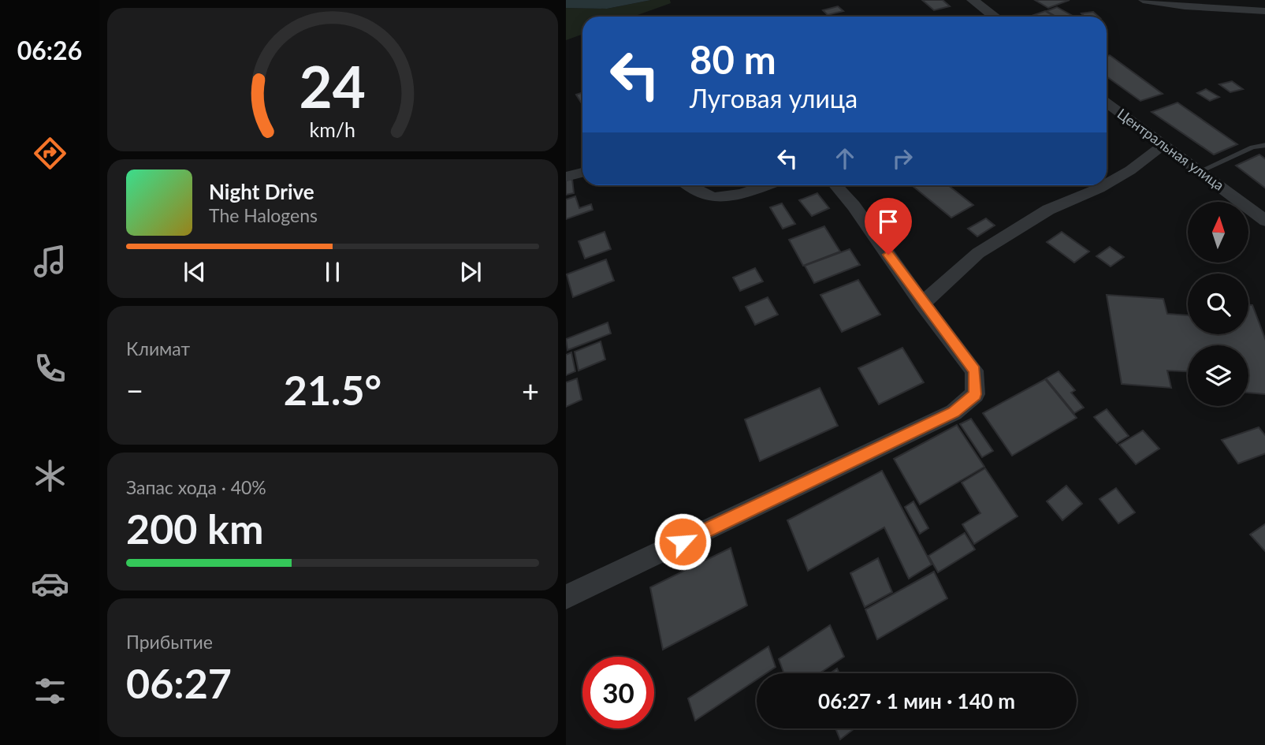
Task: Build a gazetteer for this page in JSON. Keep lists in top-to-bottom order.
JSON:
{
  "streets": {
    "street": ["Центральная улица"]
  },
  "north": "top",
  "page": {
    "tabs": "06:26",
    "turn": ["80 m", "Луговая улица"],
    "song": ["Night Drive", "The Halogens"],
    "tile": [
      "Климат",
      ["Запас хода · 40%", "200 km"],
      ["Прибытие", "06:27"]
    ],
    "heat": ["−", "21.5°", "+"],
    "limit": "30",
    "trip": "06:27 · 1 мин · 140 m",
    "gauge": ["24", "km/h"]
  }
}
